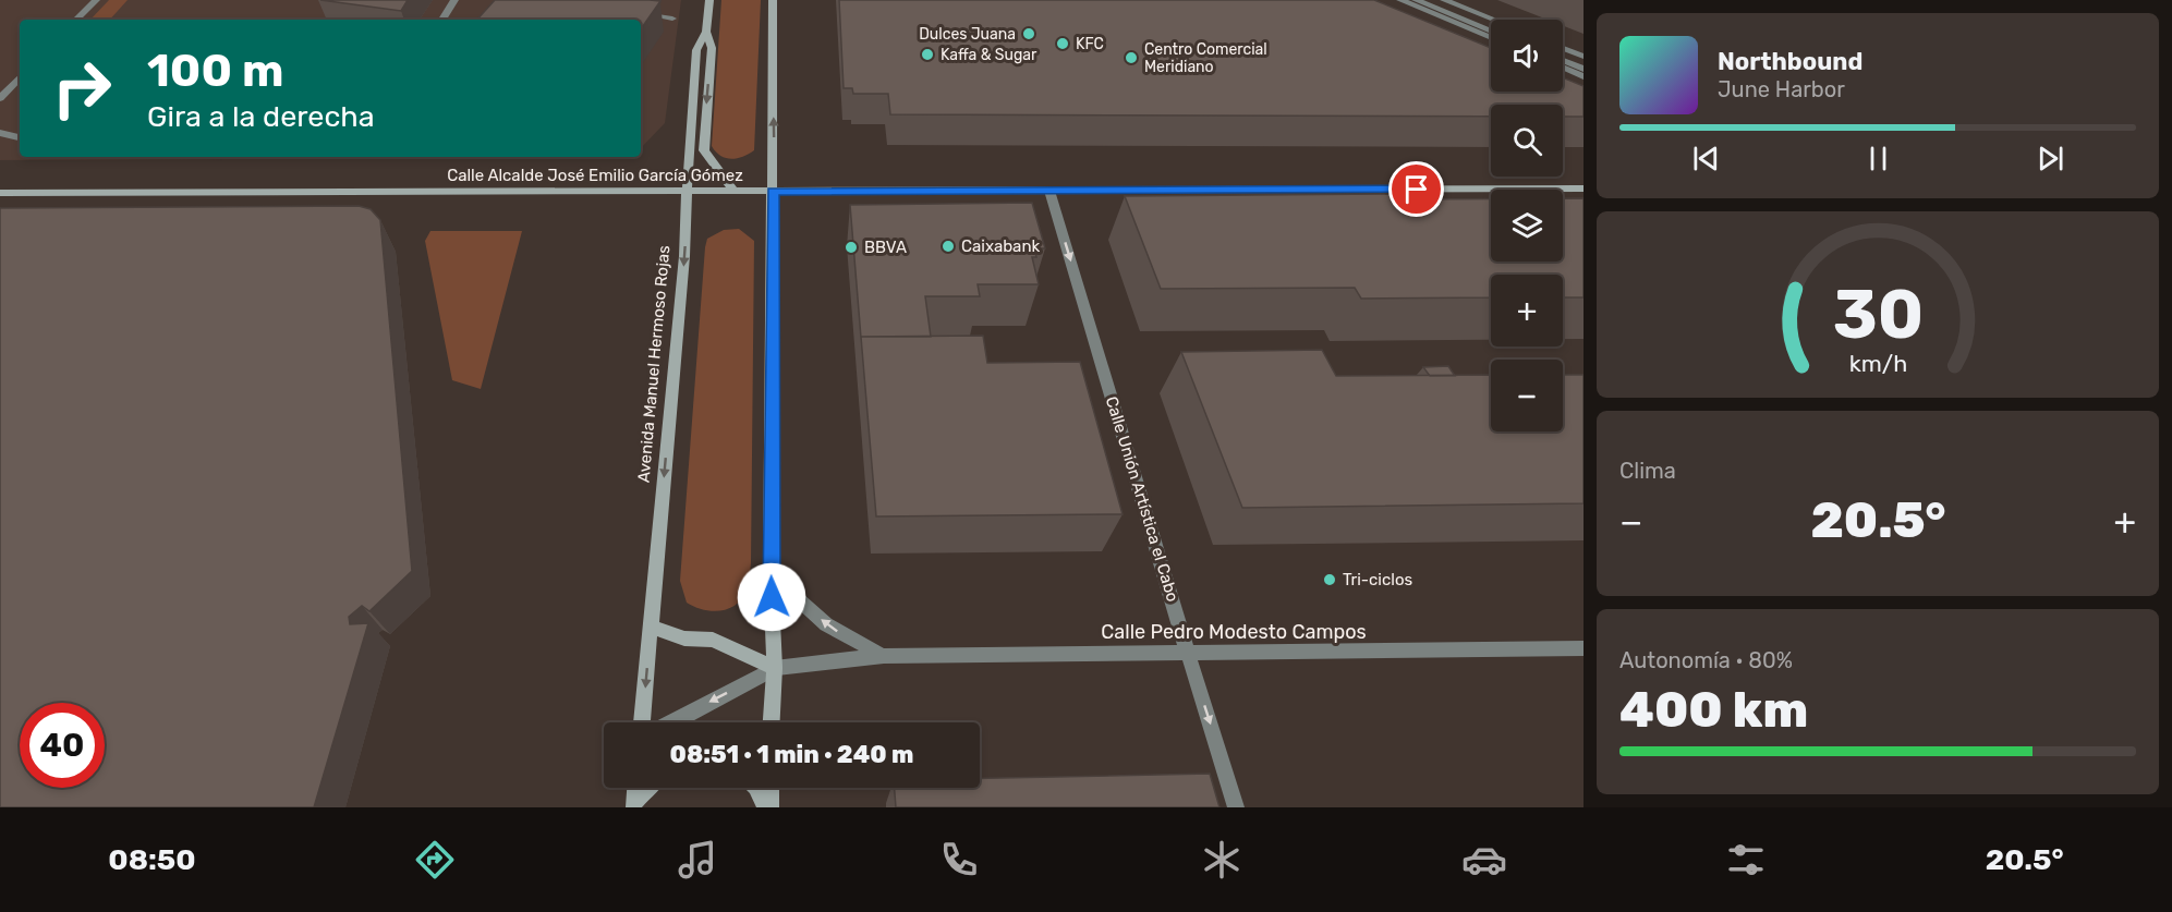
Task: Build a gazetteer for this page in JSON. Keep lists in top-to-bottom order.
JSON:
{
  "streets": {
    "street": [
      "Calle Alcalde José Emilio García Gómez",
      "Avenida Manuel Hermoso Rojas",
      "Calle Unión Artística el Cabo",
      "Calle Pedro Modesto Campos"
    ]
  },
  "crossings": [
    ["Calle Alcalde José Emilio García Gómez", "Avenida Manuel Hermoso Rojas"],
    ["Calle Alcalde José Emilio García Gómez", "Calle Unión Artística el Cabo"],
    ["Calle Unión Artística el Cabo", "Calle Pedro Modesto Campos"]
  ],
  "one_way": ["Calle Unión Artística el Cabo"],
  "places": [
    "Dulces Juana",
    "KFC",
    "Kaffa & Sugar",
    "Centro Comercial Meridiano",
    "Caixabank",
    "BBVA",
    "Tri-ciclos"
  ],
  "page": {
    "map_buttons": ["+", "−"],
    "turn": ["100 m", "Gira a la derecha"],
    "song": ["Northbound", "June Harbor"],
    "tile": [
      "Clima",
      ["Autonomía · 80%", "400 km"]
    ],
    "heat": ["−", "20.5°", "+"],
    "limit": "40",
    "trip": "08:51 · 1 min · 240 m",
    "tabs": ["08:50", "20.5°"],
    "gauge": ["30", "km/h"]
  }
}
